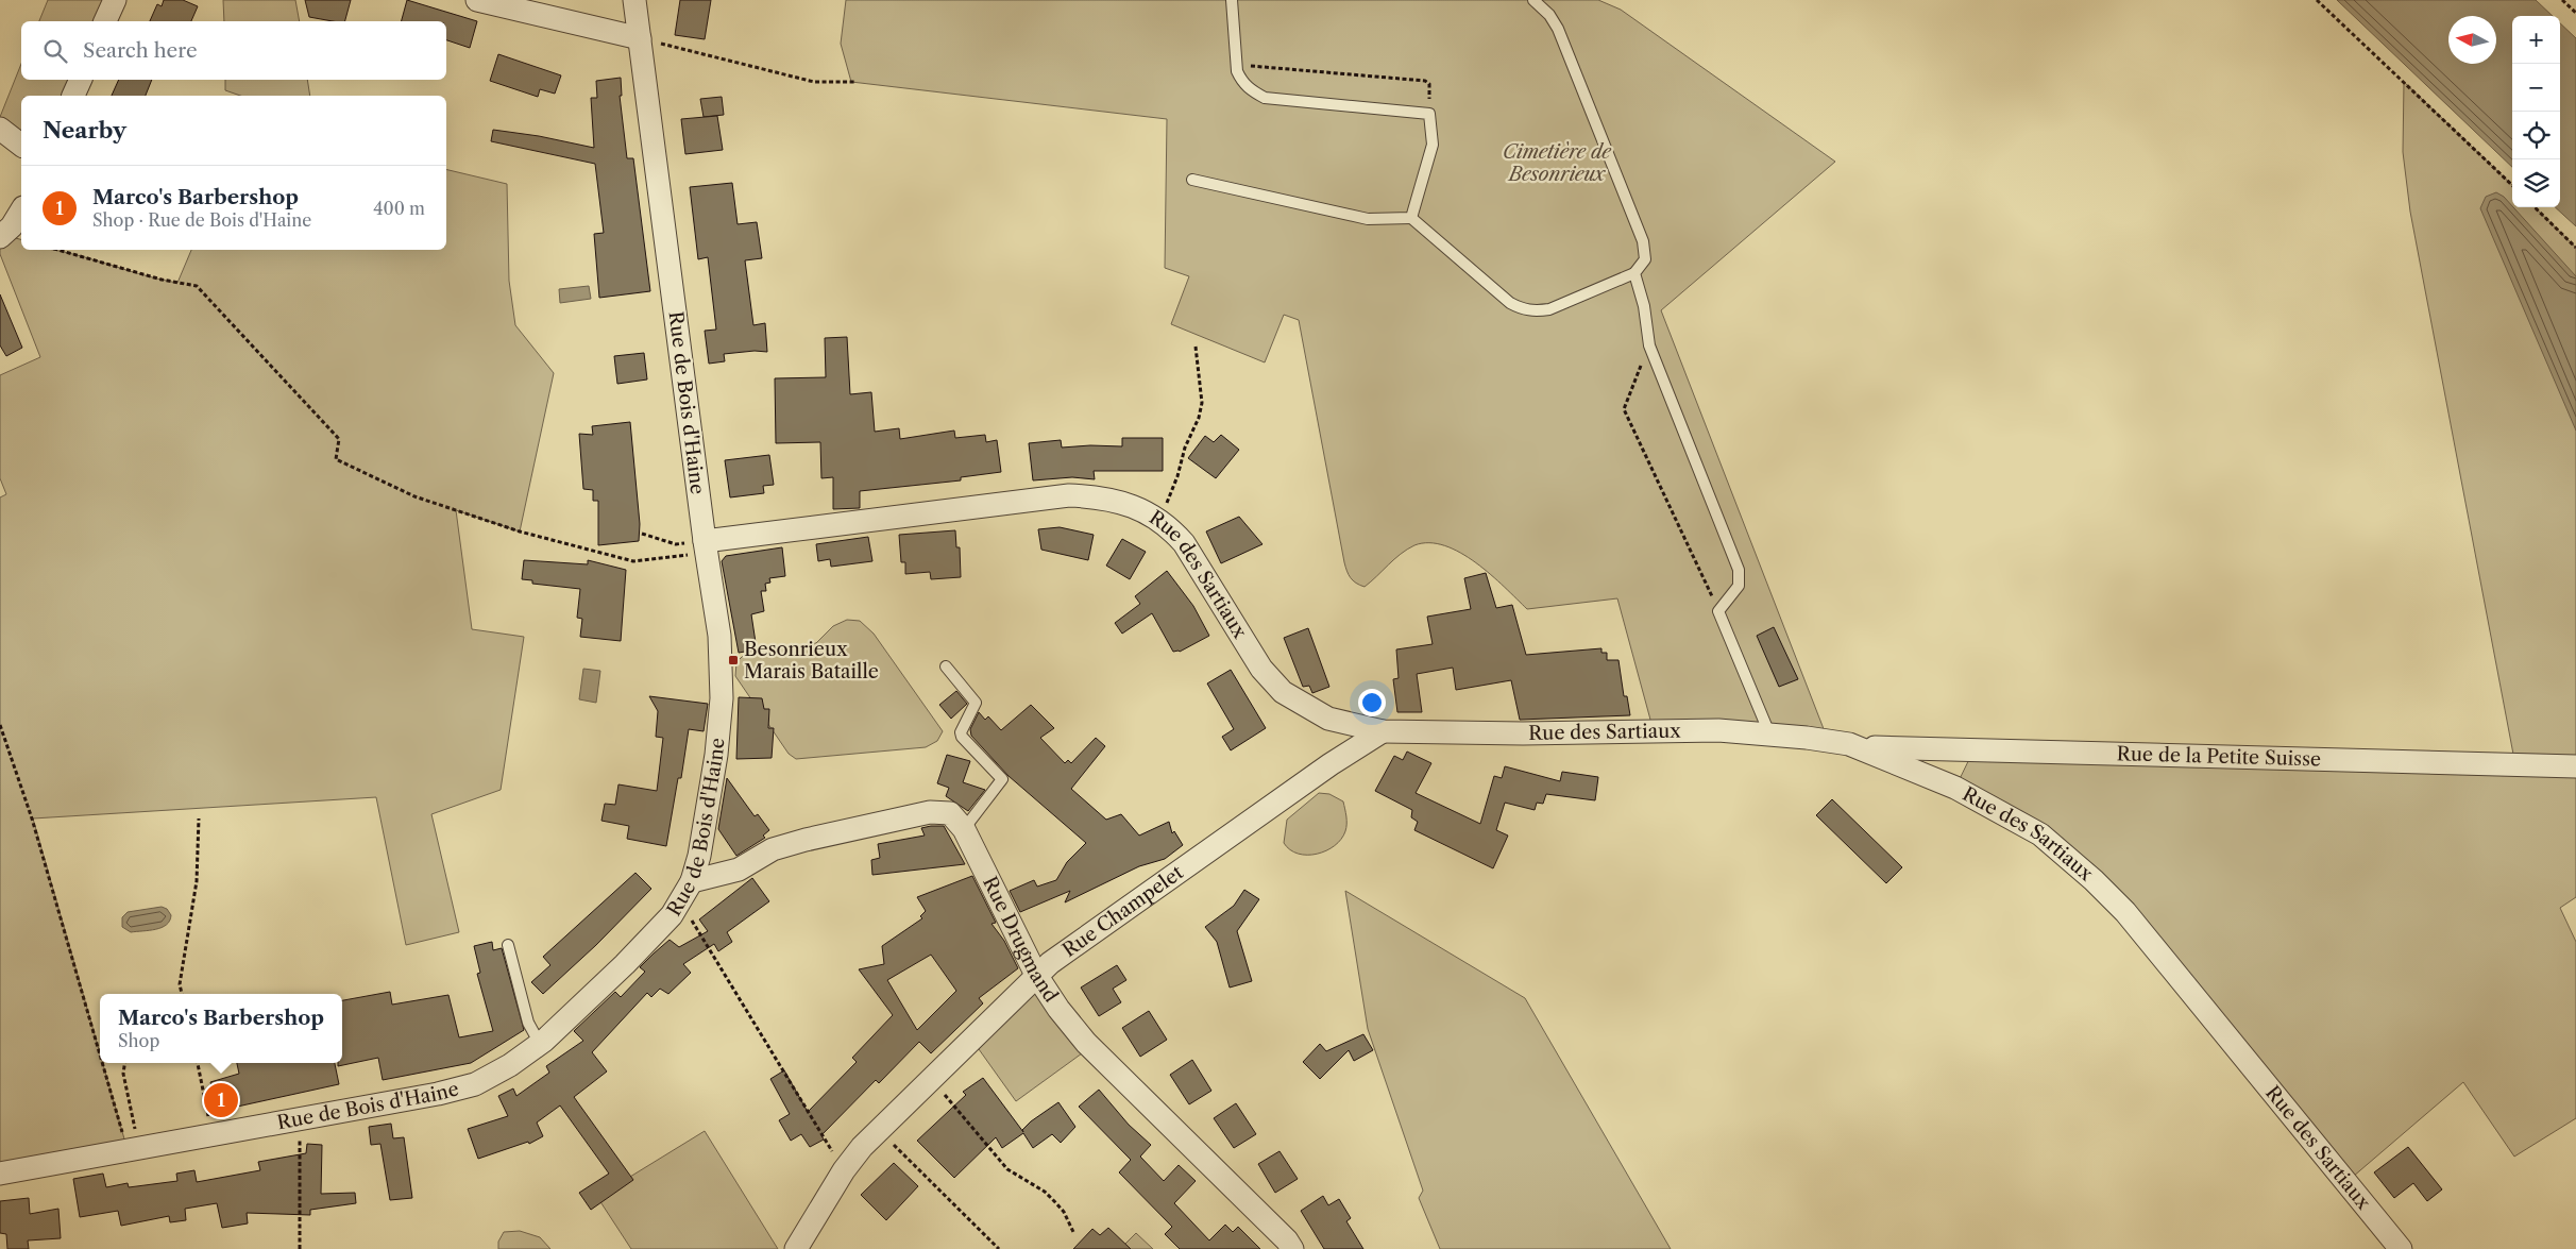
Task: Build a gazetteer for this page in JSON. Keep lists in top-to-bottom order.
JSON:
{
  "streets": {
    "street": [
      "Rue de Bois d'Haine",
      "Rue des Sartiaux",
      "Rue de la Petite Suisse",
      "Rue Champelet",
      "Rue Drugmand"
    ]
  },
  "crossings": [
    ["Rue de Bois d'Haine", "Rue des Sartiaux"],
    ["Rue de Bois d'Haine", "Rue Drugmand"],
    ["Rue des Sartiaux", "Rue de la Petite Suisse"],
    ["Rue des Sartiaux", "Rue Champelet"],
    ["Rue Champelet", "Rue Drugmand"]
  ],
  "parks": ["Cimetière de Besonrieux"],
  "places": {
    "transit": ["Besonrieux Marais Bataille"]
  },
  "north": "left",
  "page": {
    "map_buttons": ["+", "−"],
    "search": "Search here",
    "heading": "Nearby",
    "list": [
      {
        "mark": "1",
        "name": "Marco's Barbershop",
        "note": "Shop · Rue de Bois d'Haine",
        "value": "400 m"
      }
    ],
    "popup": ["Marco's Barbershop", "Shop"],
    "pins": "1"
  }
}
